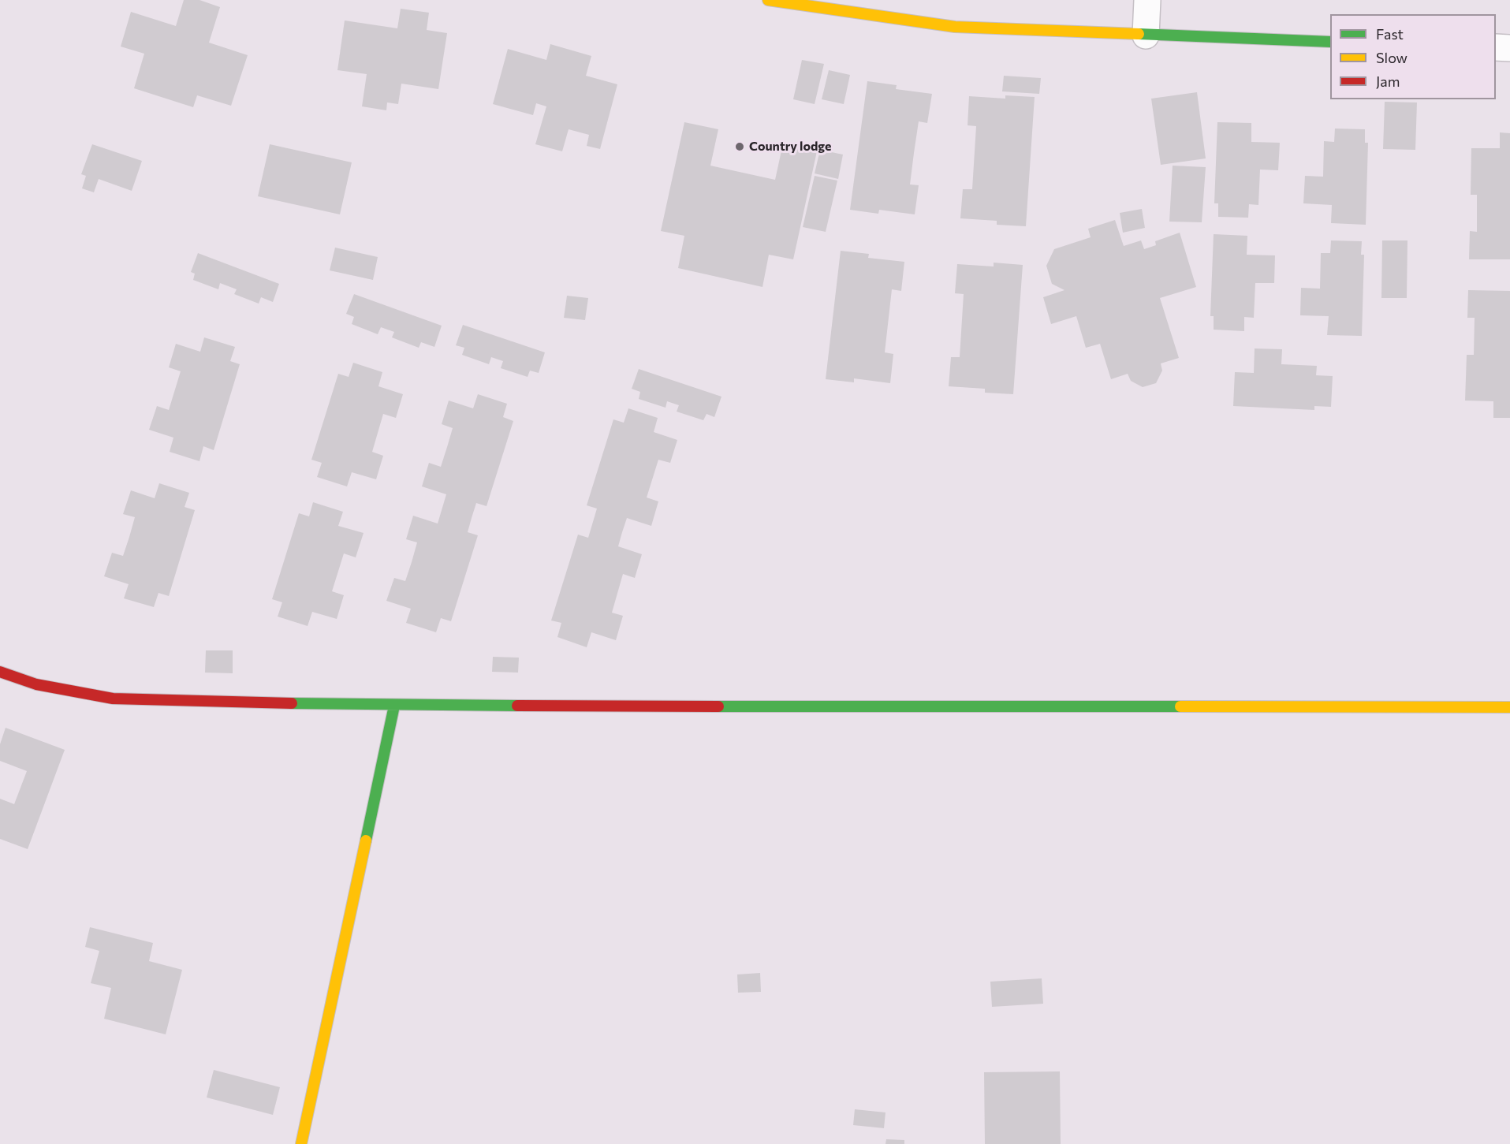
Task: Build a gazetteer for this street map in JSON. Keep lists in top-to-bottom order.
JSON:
{
  "places": ["Country lodge"],
  "legend": ["Fast", "Slow", "Jam"]
}
